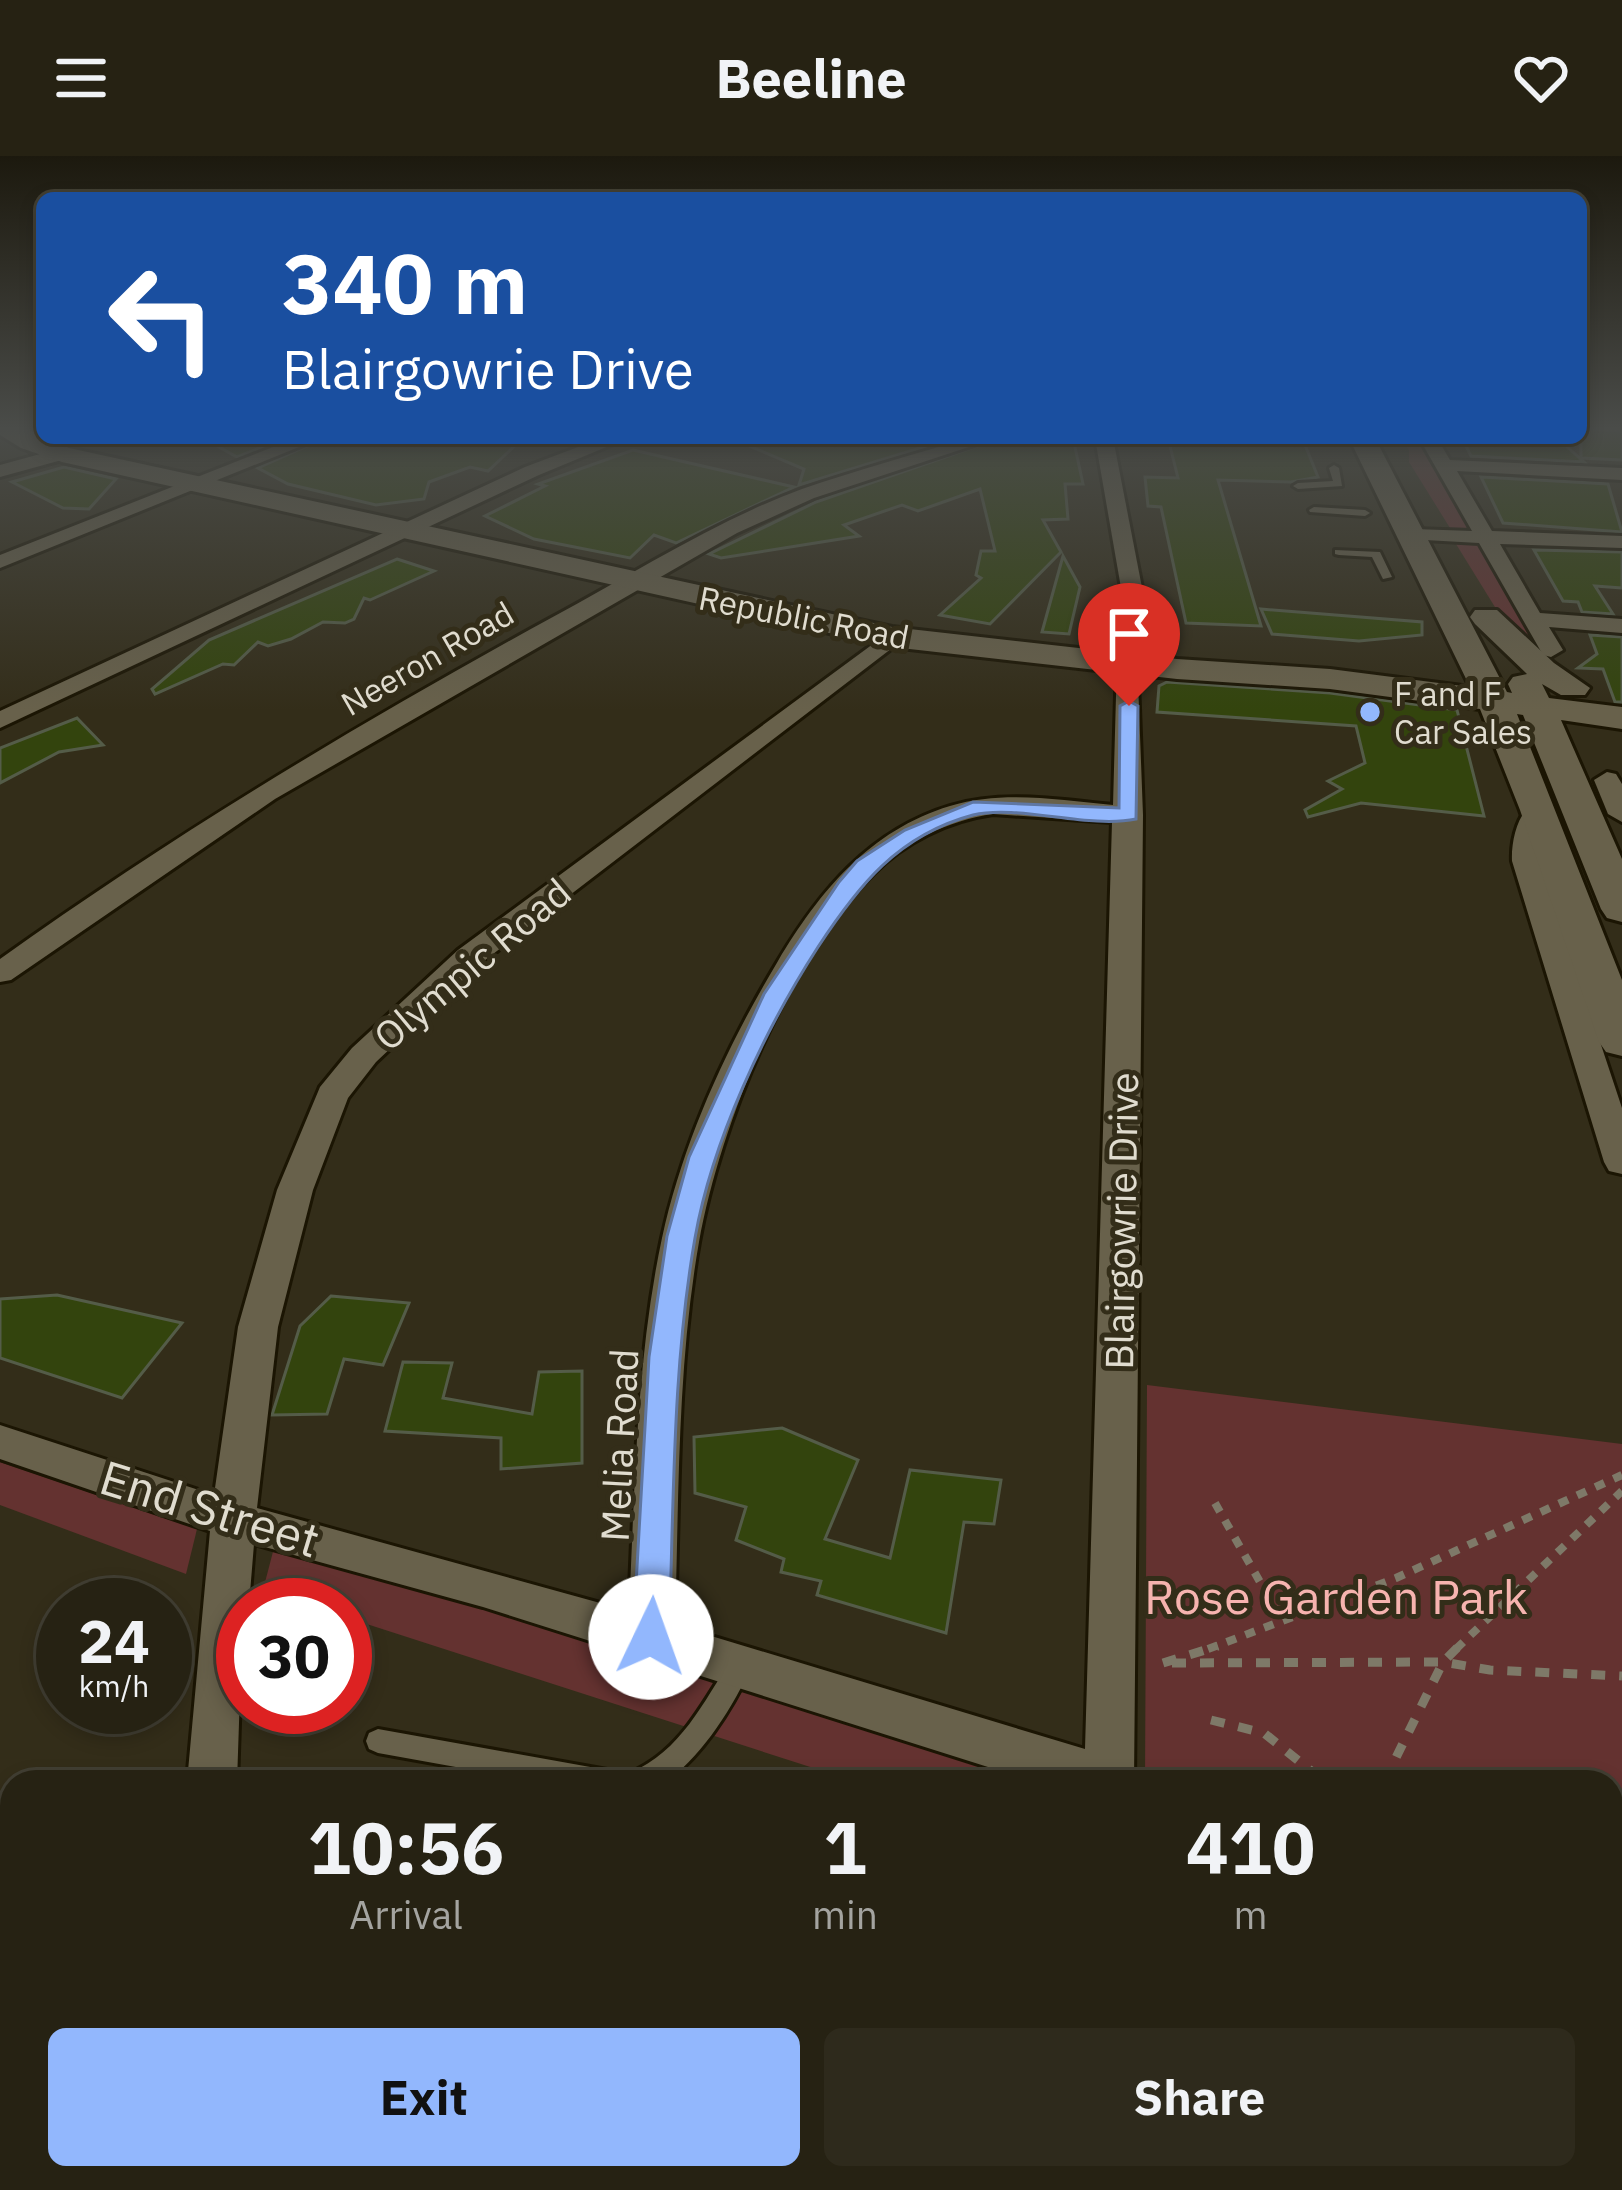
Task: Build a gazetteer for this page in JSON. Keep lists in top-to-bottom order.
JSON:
{
  "streets": {
    "main road": ["Republic Road"],
    "street": [
      "Neeron Road",
      "Olympic Road",
      "Blairgowrie Drive",
      "Melia Road",
      "End Street"
    ]
  },
  "crossings": [
    ["Republic Road", "Neeron Road"],
    ["Republic Road", "Olympic Road"],
    ["Republic Road", "Blairgowrie Drive"],
    ["Olympic Road", "End Street"],
    ["Blairgowrie Drive", "Melia Road"],
    ["Melia Road", "End Street"]
  ],
  "parks": ["Rose Garden Park"],
  "places": ["F and F Car Sales"],
  "page": {
    "header": "Beeline",
    "turn": ["340 m", "Blairgowrie Drive"],
    "speed": "24 km/h",
    "limit": "30",
    "eta": [
      "10:56",
      "Arrival",
      "1",
      "min",
      "410",
      "m"
    ],
    "buttons": ["Exit", "Share"]
  }
}
